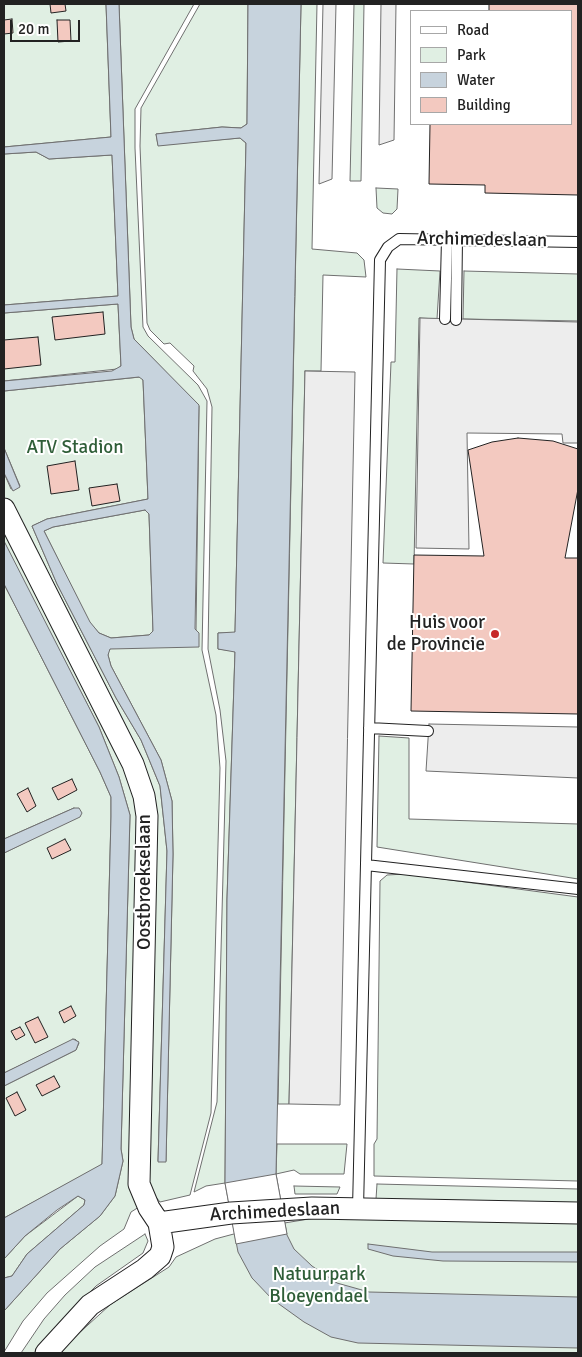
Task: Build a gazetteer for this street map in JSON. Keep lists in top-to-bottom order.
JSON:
{
  "streets": {
    "street": ["Archimedeslaan", "Oostbroekselaan"]
  },
  "crossings": [
    ["Archimedeslaan", "Oostbroekselaan"]
  ],
  "parks": ["ATV Stadion", "Natuurpark Bloeyendael"],
  "places": ["Huis voor de Provincie"],
  "legend": [
    "Road",
    "Park",
    "Water",
    "Building"
  ],
  "scale_bar": "20 m"
}
